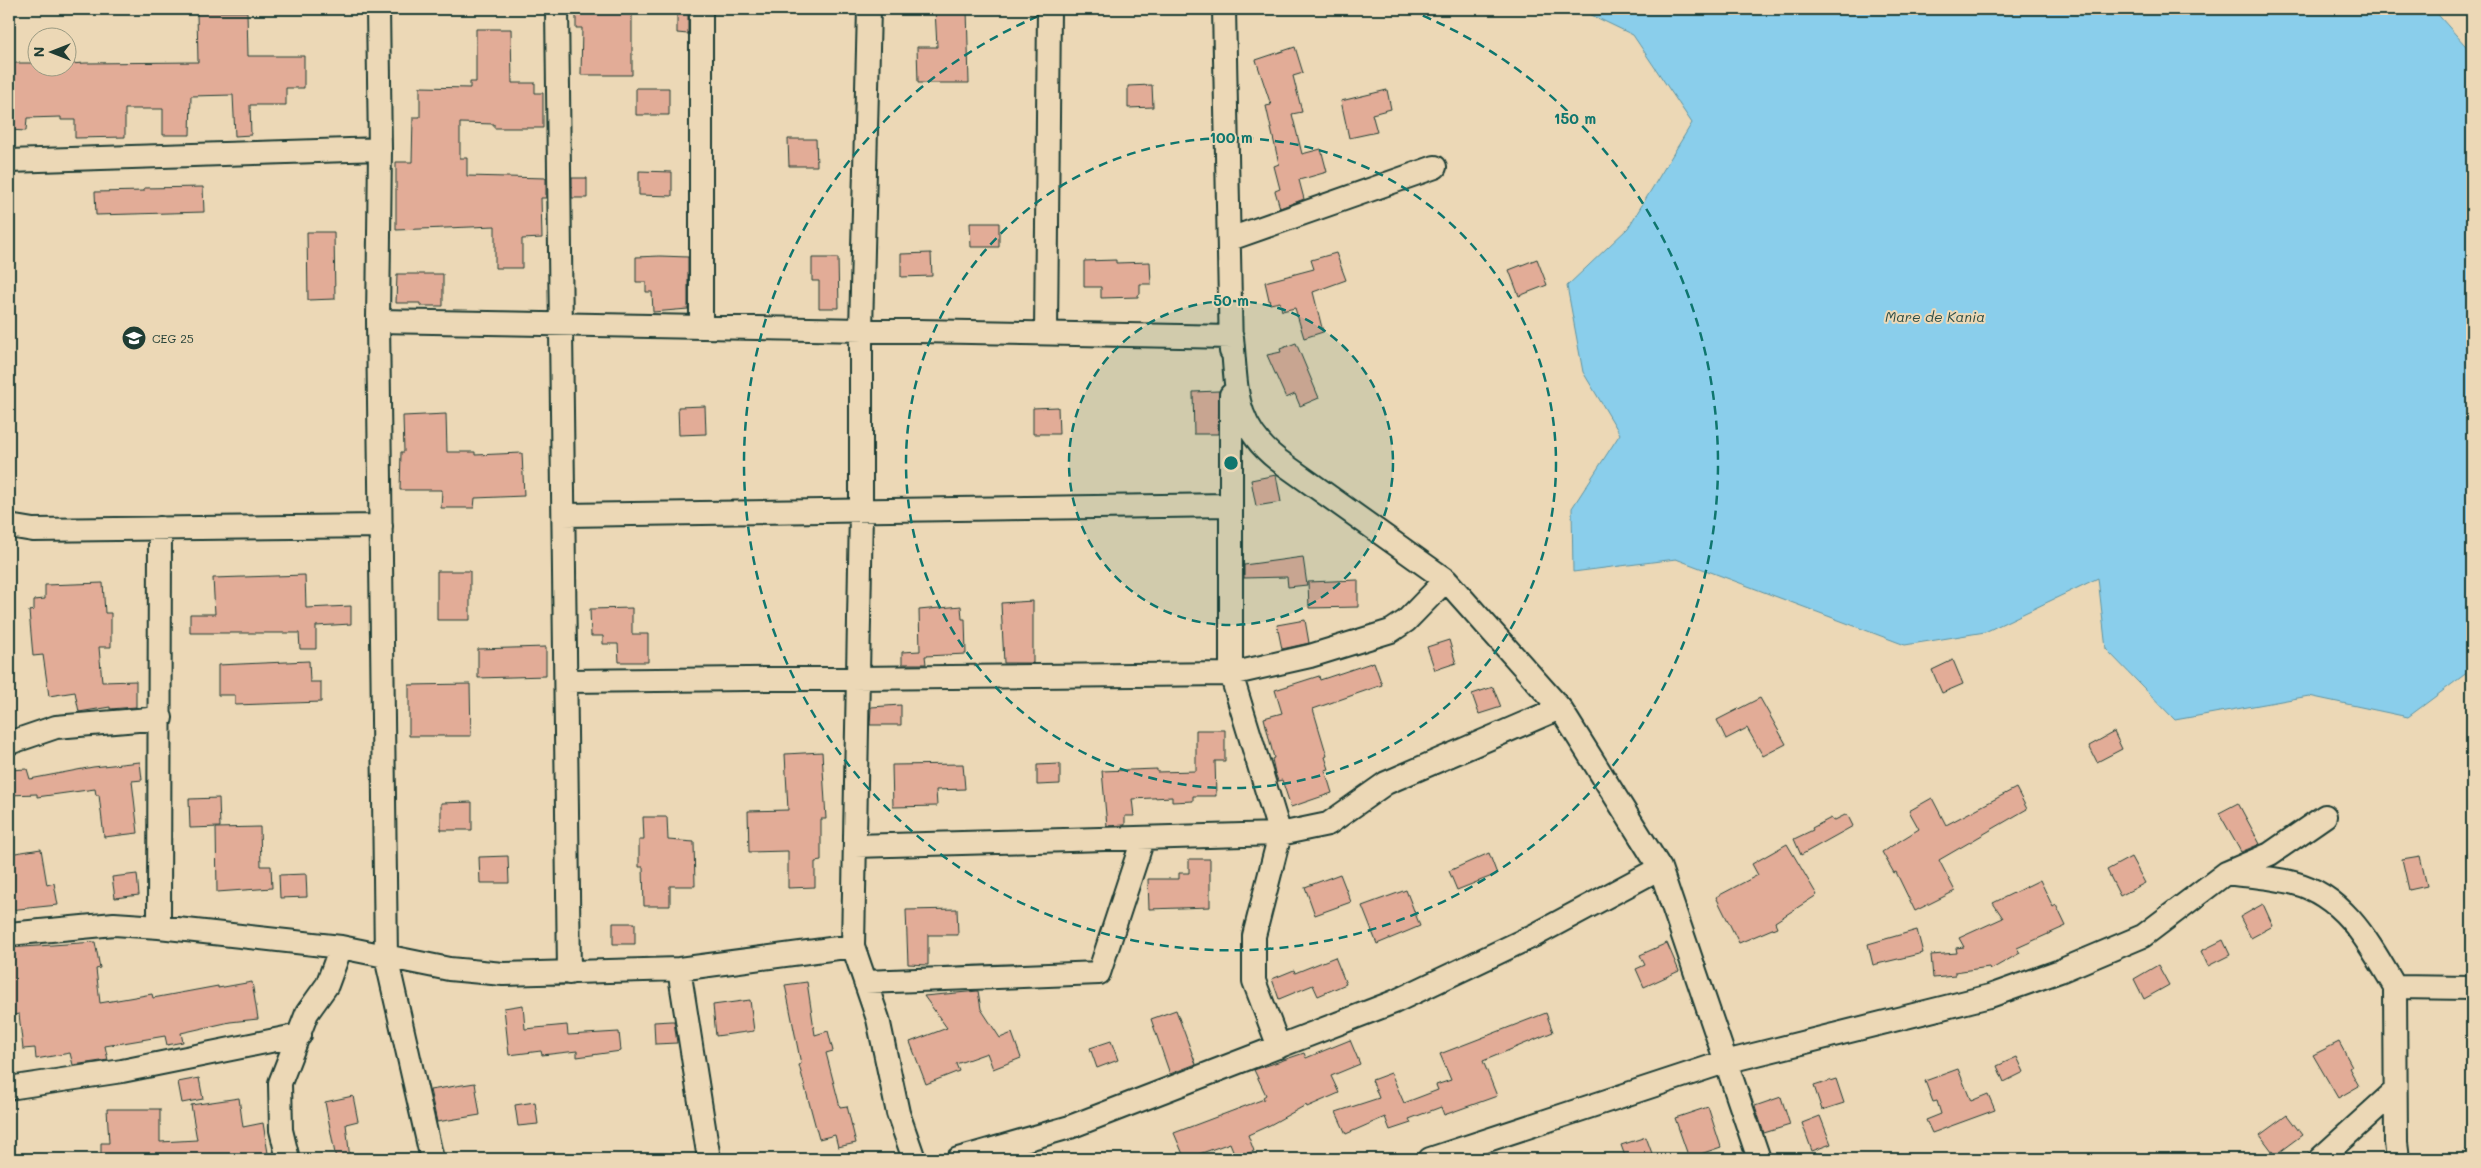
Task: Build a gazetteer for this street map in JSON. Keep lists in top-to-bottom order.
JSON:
{
  "water": ["Mare de Kania"],
  "places": {
    "school or university": ["CEG 25"]
  },
  "north": "left",
  "rings": ["150 m", "100 m", "50 m"]
}
